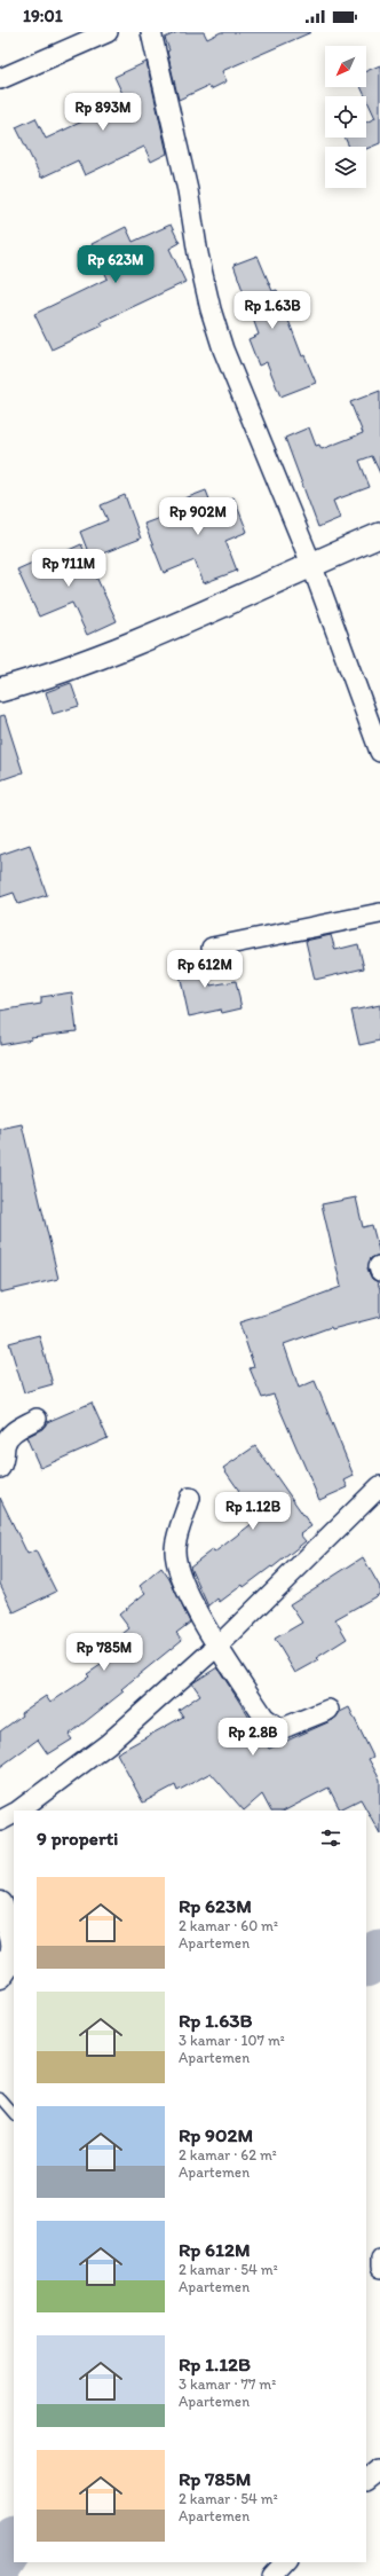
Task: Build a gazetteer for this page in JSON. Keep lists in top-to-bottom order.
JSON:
{
  "north": "bottom left",
  "page": {
    "status": "19:01",
    "price": [
      "Rp 893M",
      "Rp 623M",
      "Rp 1.63B",
      "Rp 902M",
      "Rp 711M",
      "Rp 612M",
      "Rp 1.12B",
      "Rp 785M",
      "Rp 2.8B"
    ],
    "heading": "9 properti",
    "list": [
      {
        "name": "Rp 623M",
        "note": "2 kamar · 60 m² · Apartemen"
      },
      {
        "name": "Rp 1.63B",
        "note": "3 kamar · 107 m² · Apartemen"
      },
      {
        "name": "Rp 902M",
        "note": "2 kamar · 62 m² · Apartemen"
      },
      {
        "name": "Rp 612M",
        "note": "2 kamar · 54 m² · Apartemen"
      },
      {
        "name": "Rp 1.12B",
        "note": "3 kamar · 77 m² · Apartemen"
      },
      {
        "name": "Rp 785M",
        "note": "2 kamar · 54 m² · Apartemen"
      }
    ]
  }
}
